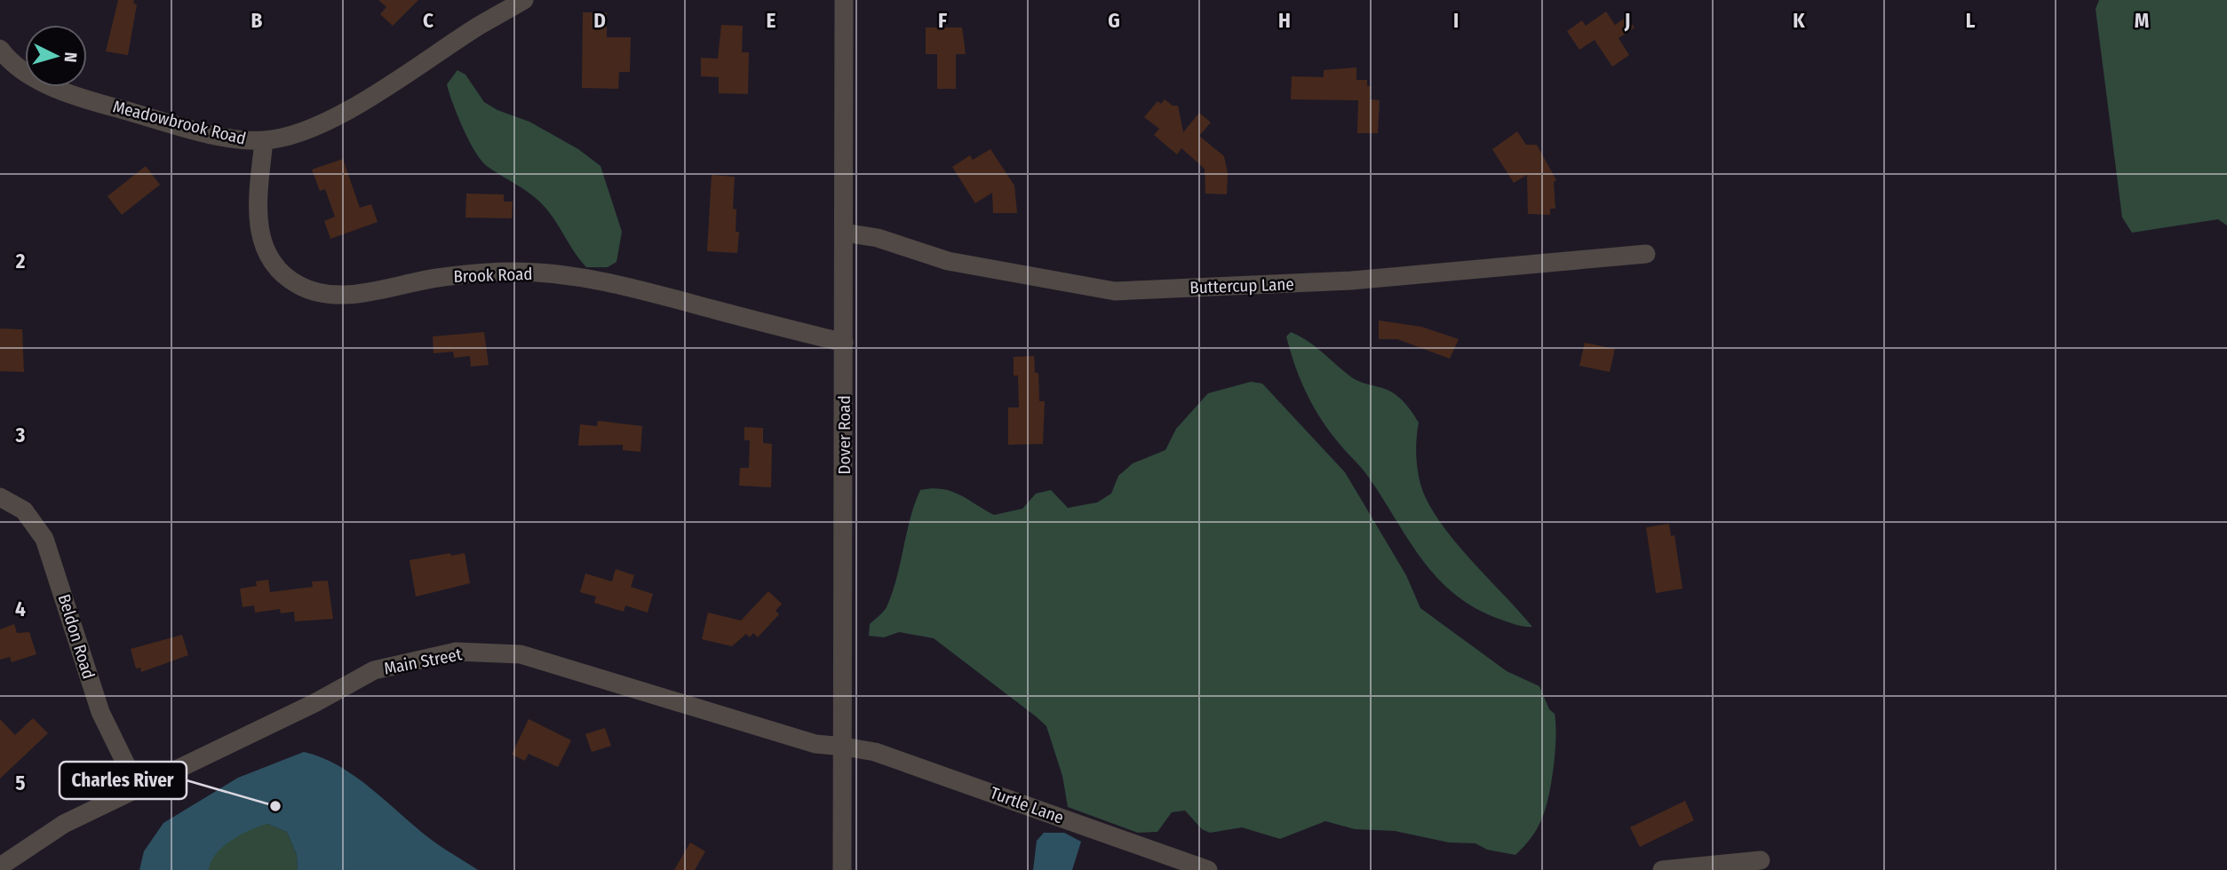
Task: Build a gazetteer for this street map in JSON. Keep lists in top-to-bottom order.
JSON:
{
  "streets": {
    "street": [
      "Meadowbrook Road",
      "Brook Road",
      "Buttercup Lane",
      "Dover Road",
      "Beldon Road",
      "Main Street",
      "Turtle Lane"
    ]
  },
  "crossings": [
    ["Meadowbrook Road", "Brook Road"],
    ["Brook Road", "Dover Road"],
    ["Buttercup Lane", "Dover Road"],
    ["Dover Road", "Main Street"],
    ["Dover Road", "Turtle Lane"],
    ["Beldon Road", "Main Street"],
    ["Main Street", "Turtle Lane"]
  ],
  "places": ["Charles River"],
  "north": "right",
  "grid": {
    "columns": [
      "B",
      "C",
      "D",
      "E",
      "F",
      "G",
      "H",
      "I",
      "J",
      "K",
      "L",
      "M"
    ],
    "rows": [
      "2",
      "3",
      "4",
      "5"
    ]
  }
}
